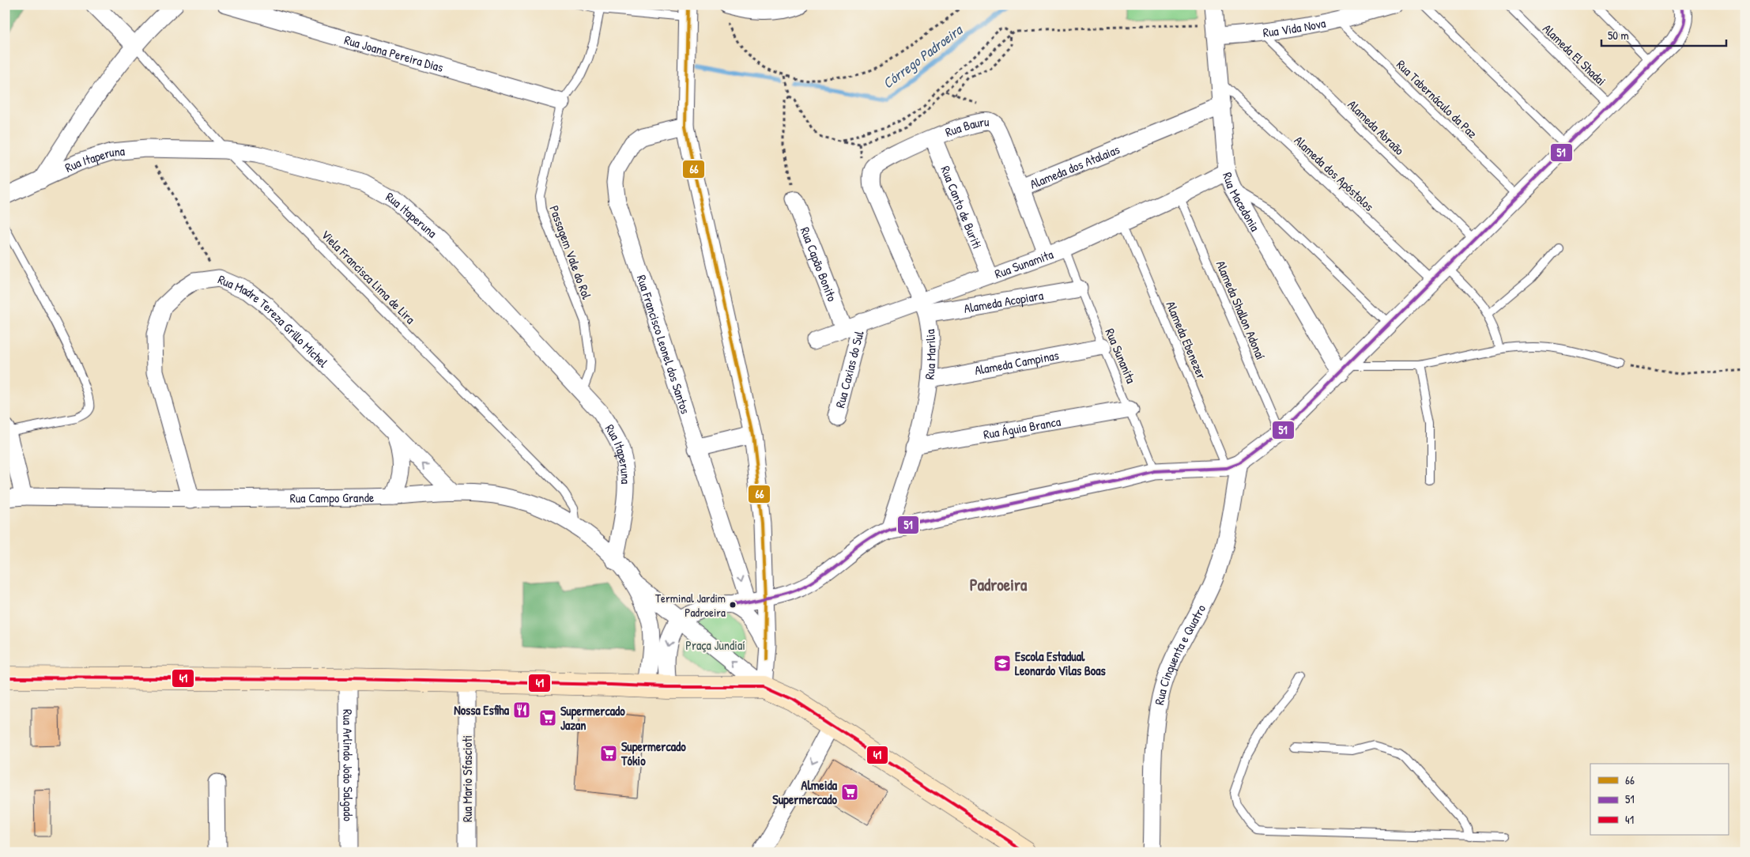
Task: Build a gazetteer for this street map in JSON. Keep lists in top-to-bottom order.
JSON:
{
  "streets": {
    "street": [
      "Rua Vida Nova",
      "Rua Joana Pereira Dias",
      "Rua Bauru",
      "Rua Itaperuna",
      "Alameda dos Atalaias",
      "Rua Macedonia",
      "Rua Canto de Buriti",
      "Rua Capão Bonito",
      "Rua Sunamita",
      "Alameda Acopiara",
      "Rua Madre Tereza Grillo Michel",
      "Rua Francisco Leonel dos Santos",
      "Rua Marilia",
      "Alameda Campinas",
      "Rua Caxias do Sul",
      "Rua Águia Branca",
      "Rua Campo Grande",
      "Rua Cinquenta e Quatro",
      "Rua Arlindo João Salgado",
      "Rua Mario Sfascioti"
    ],
    "lane": [
      "Alameda El Shadai",
      "Rua Tabernáculo da Paz",
      "Alameda Abraão",
      "Alameda dos Apóstolos",
      "Passagem Vale do Rol",
      "Viela Francisca Lima de Lira",
      "Alameda Shallon Adonaí",
      "Alameda Ebenezer",
      "Rua Sunanita"
    ]
  },
  "crossings": [
    ["Rua Vida Nova", "Rua Tabernáculo da Paz"],
    ["Rua Vida Nova", "Alameda Abraão"],
    ["Rua Vida Nova", "Rua Macedonia"],
    ["Rua Joana Pereira Dias", "Passagem Vale do Rol"],
    ["Rua Bauru", "Alameda dos Atalaias"],
    ["Rua Bauru", "Rua Canto de Buriti"],
    ["Rua Bauru", "Rua Sunamita"],
    ["Rua Bauru", "Rua Marilia"],
    ["Rua Itaperuna", "Passagem Vale do Rol"],
    ["Rua Itaperuna", "Viela Francisca Lima de Lira"],
    ["Rua Itaperuna", "Rua Campo Grande"],
    ["Alameda dos Atalaias", "Rua Macedonia"],
    ["Alameda dos Apóstolos", "Rua Macedonia"],
    ["Rua Macedonia", "Rua Sunamita"],
    ["Rua Canto de Buriti", "Rua Sunamita"],
    ["Rua Capão Bonito", "Rua Sunamita"],
    ["Rua Sunamita", "Alameda Acopiara"],
    ["Rua Sunamita", "Alameda Shallon Adonaí"],
    ["Rua Sunamita", "Alameda Ebenezer"],
    ["Rua Sunamita", "Rua Marilia"],
    ["Rua Sunamita", "Rua Sunanita"],
    ["Rua Sunamita", "Rua Caxias do Sul"],
    ["Viela Francisca Lima de Lira", "Rua Campo Grande"],
    ["Alameda Acopiara", "Rua Marilia"],
    ["Alameda Acopiara", "Rua Sunanita"],
    ["Rua Madre Tereza Grillo Michel", "Rua Campo Grande"],
    ["Alameda Ebenezer", "Rua Cinquenta e Quatro"],
    ["Rua Marilia", "Alameda Campinas"],
    ["Rua Marilia", "Rua Águia Branca"],
    ["Rua Sunanita", "Alameda Campinas"],
    ["Rua Sunanita", "Rua Águia Branca"]
  ],
  "districts": ["Padroeira"],
  "water": ["Córrego Padroeira"],
  "parks": ["Praça Jundiaí"],
  "places": {
    "other": ["Terminal Jardim Padroeira"],
    "school or university": ["Escola Estadual Leonardo Vilas Boas"],
    "restaurant": ["Nossa Esfiha"],
    "supermarket": ["Supermercado Jazan", "Supermercado Tókio", "Almeida Supermercado"]
  },
  "lines": ["transit line 66", "transit line 51", "transit line 41"],
  "legend": ["66", "51", "41"],
  "scale_bar": "50 m"
}
